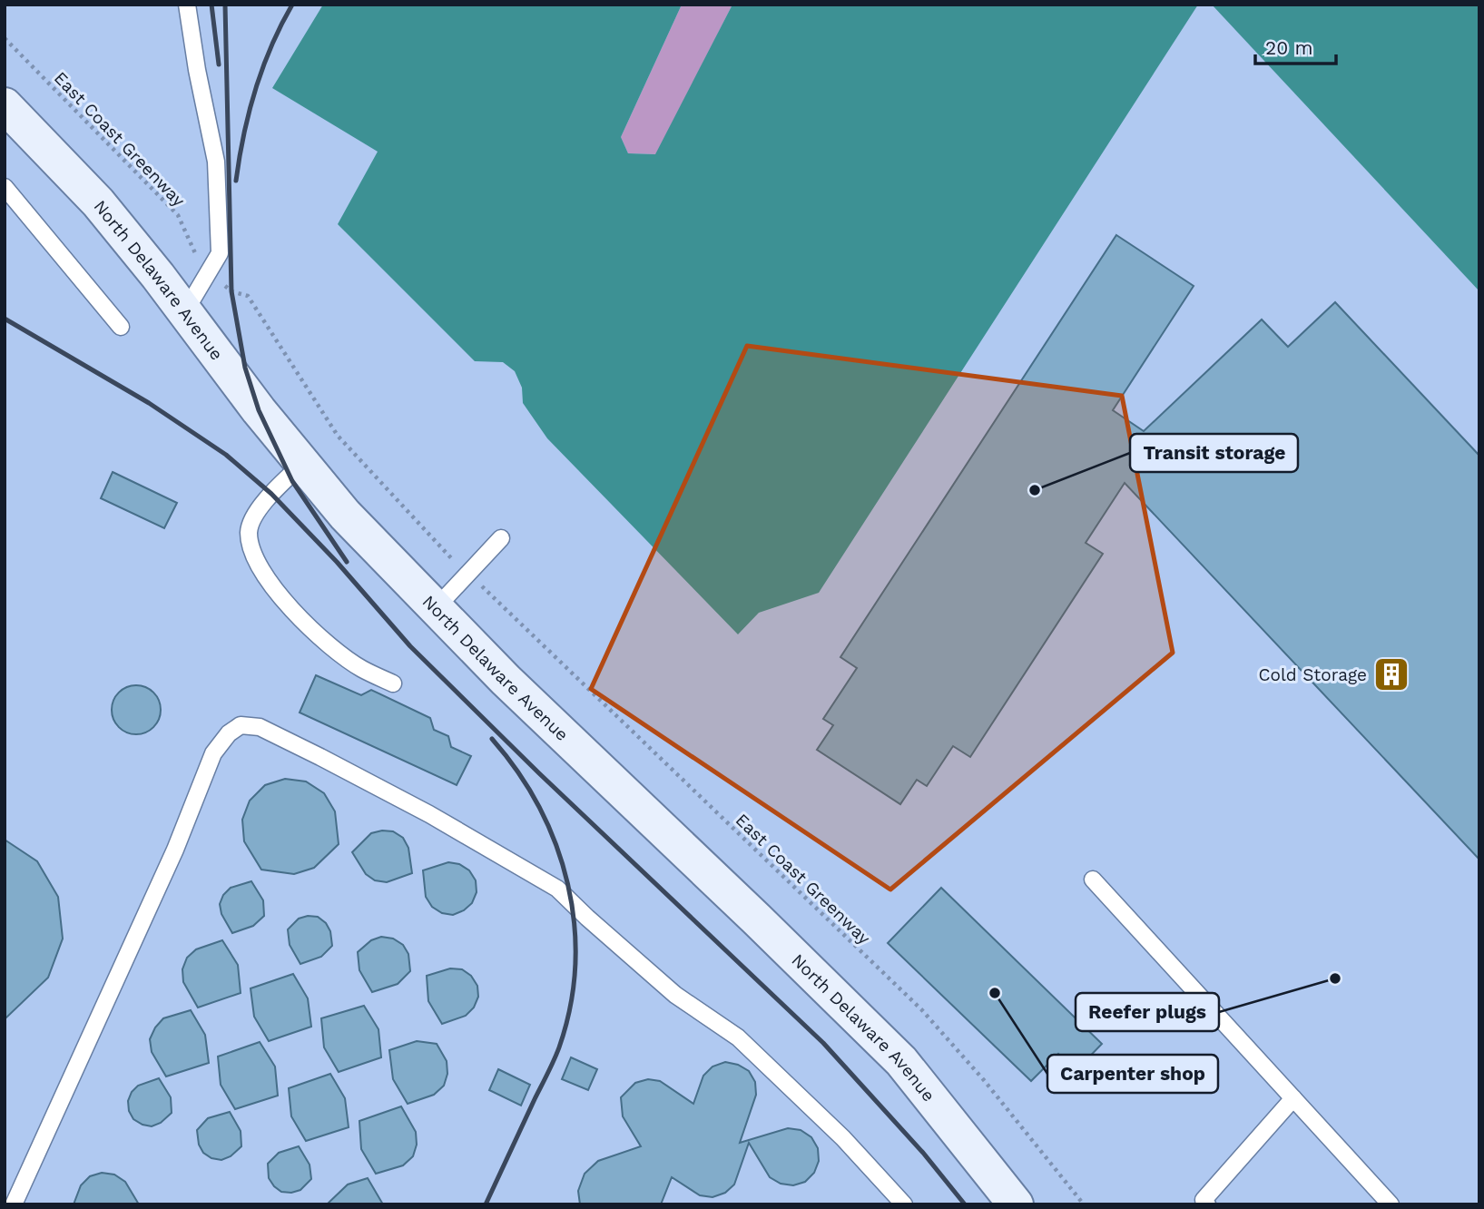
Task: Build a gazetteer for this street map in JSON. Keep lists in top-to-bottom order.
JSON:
{
  "streets": {
    "street": ["North Delaware Avenue"],
    "path": ["East Coast Greenway"]
  },
  "places": {
    "other": ["Transit storage", "Reefer plugs", "Carpenter shop"],
    "building": ["Cold Storage"]
  },
  "scale_bar": "20 m"
}
